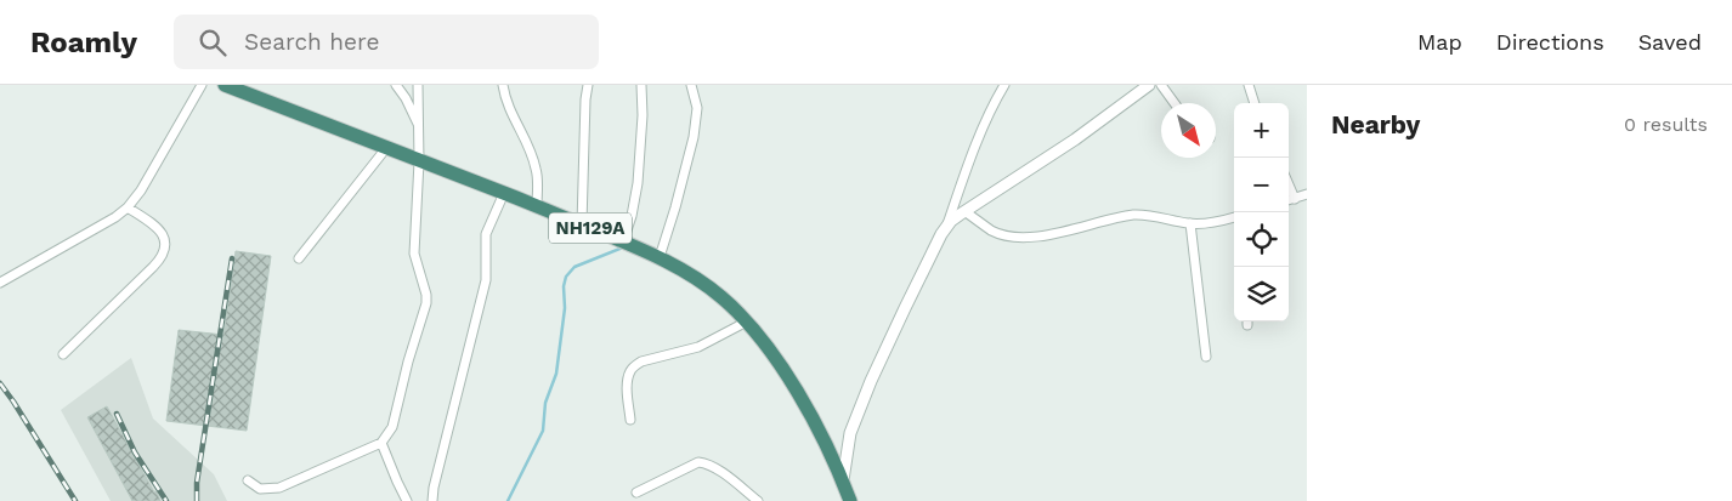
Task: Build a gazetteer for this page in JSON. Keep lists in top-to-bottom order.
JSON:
{
  "streets": {
    "highway": ["NH129A"]
  },
  "north": "bottom right",
  "page": {
    "header": "Roamly",
    "search": "Search here",
    "nav": ["Map", "Directions", "Saved"],
    "heading": ["Nearby", "0 results"],
    "map_buttons": ["+", "−"]
  }
}
